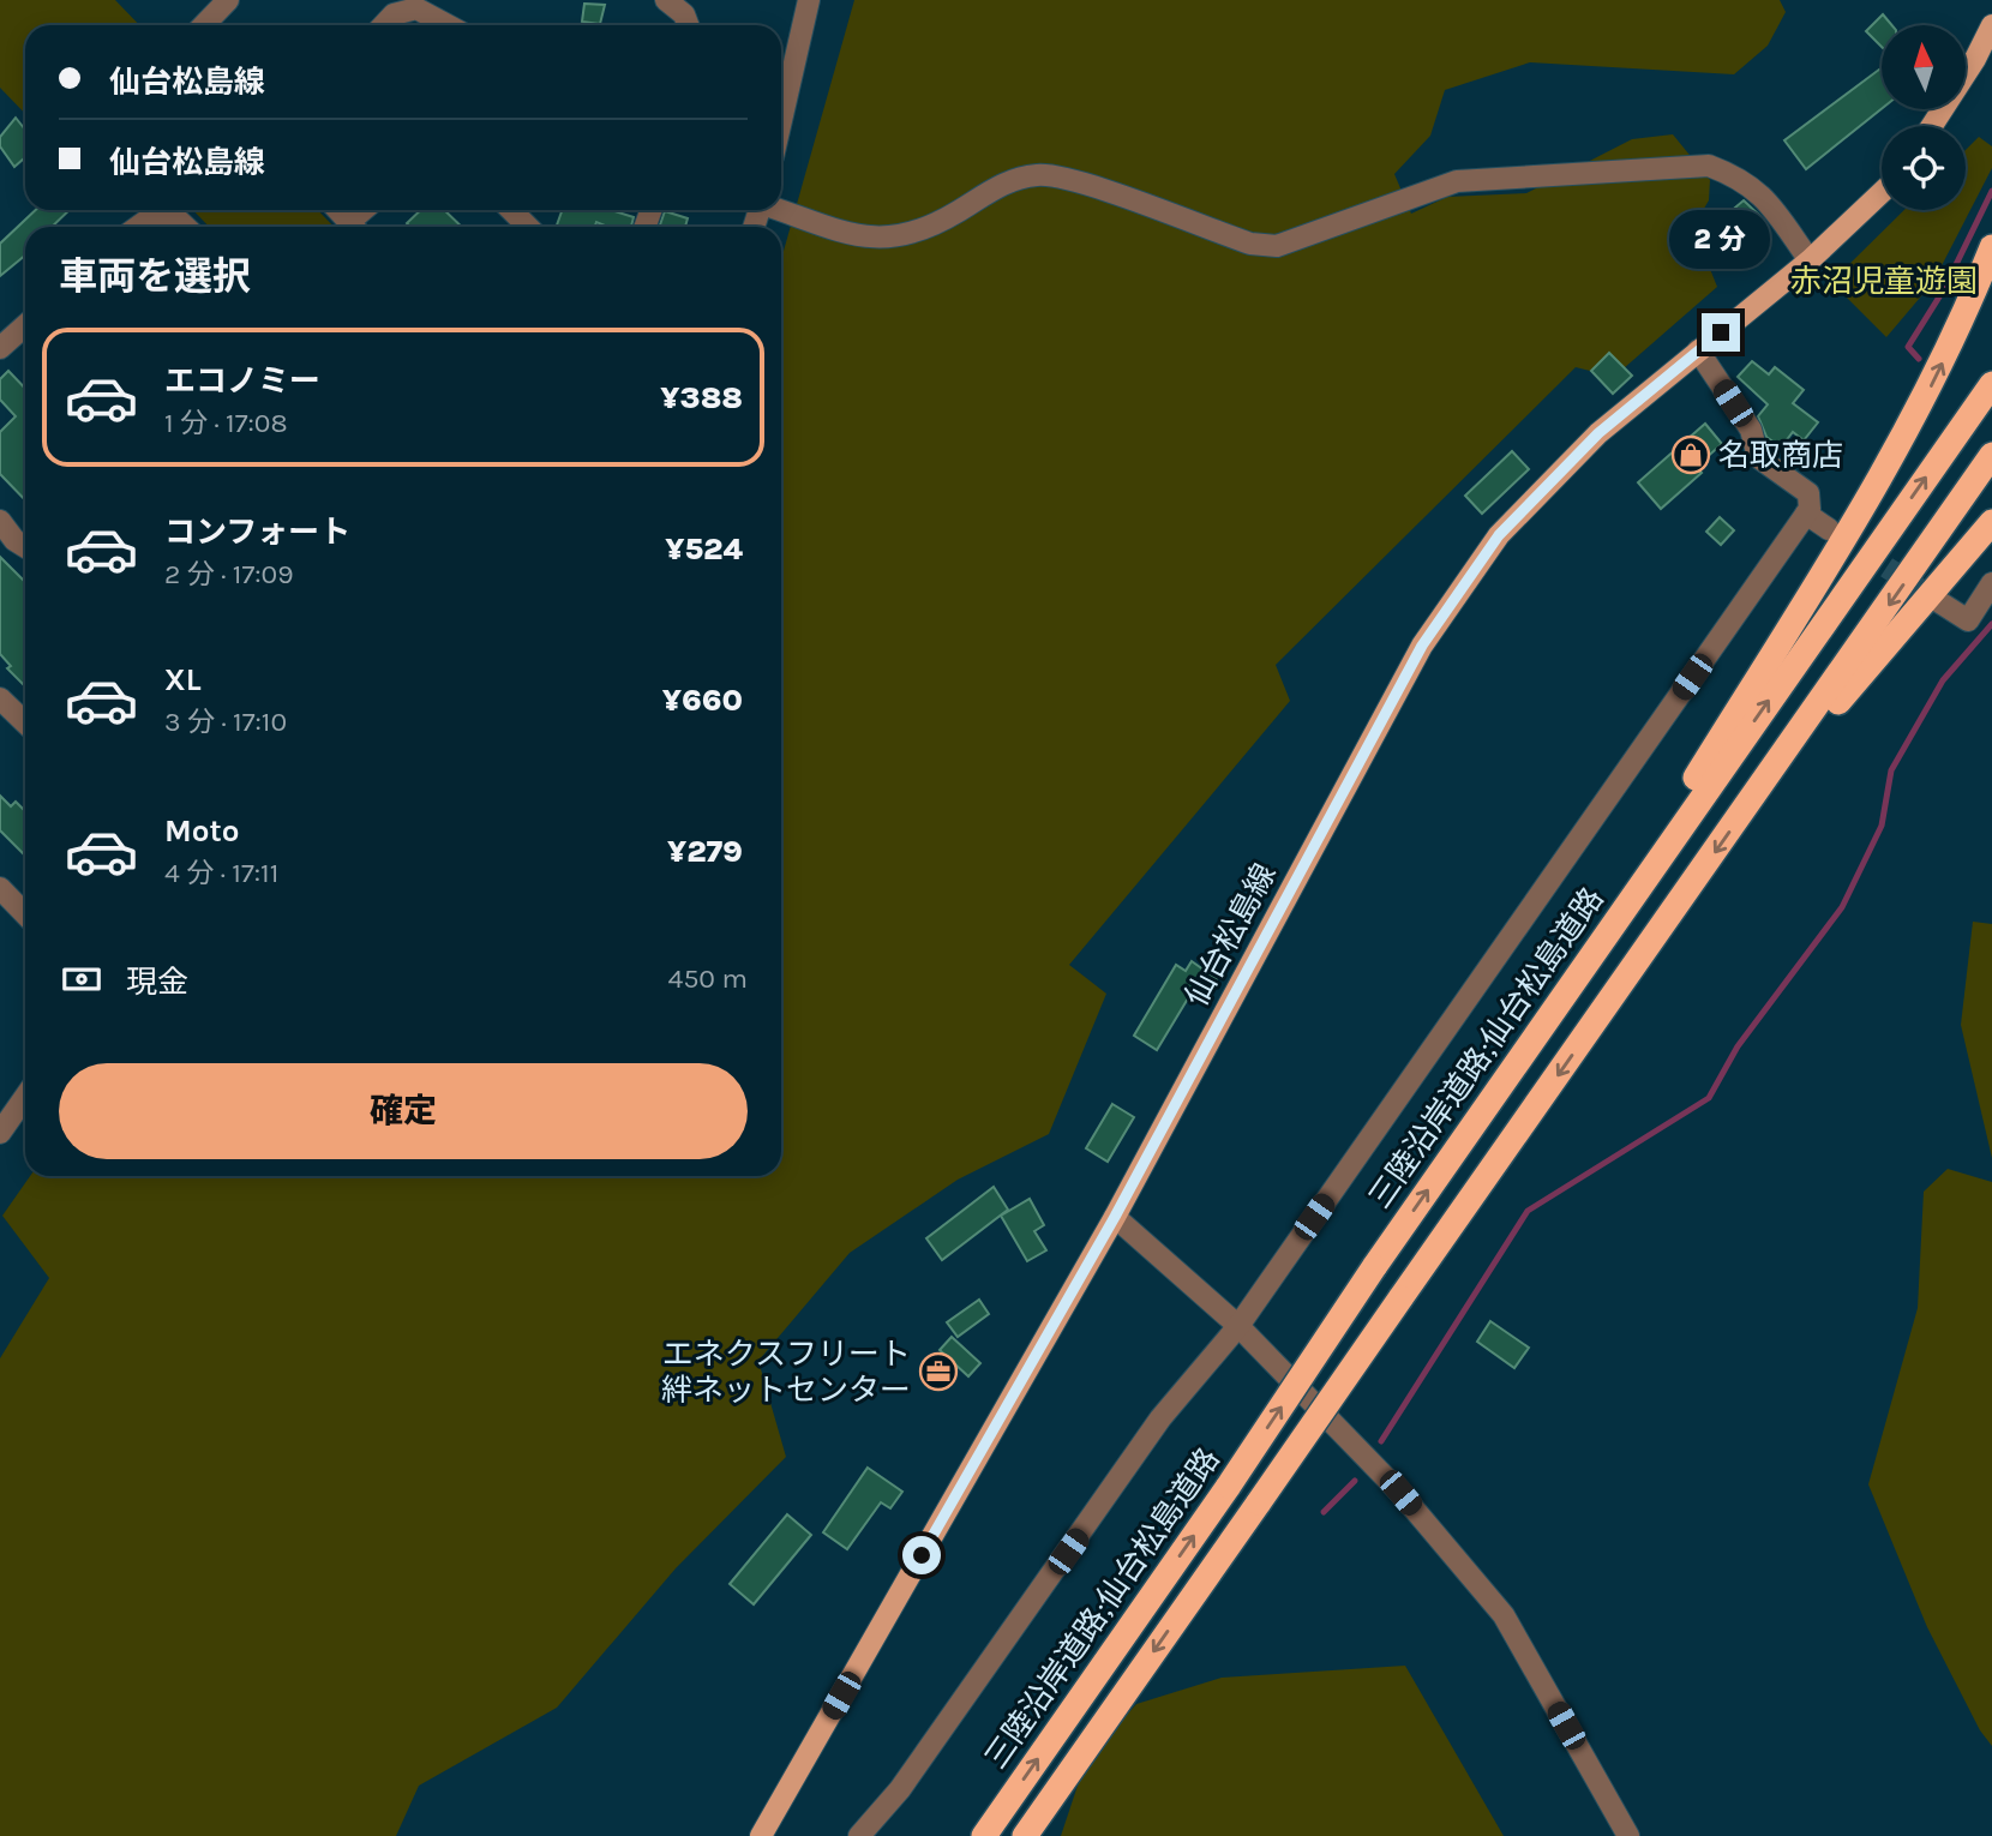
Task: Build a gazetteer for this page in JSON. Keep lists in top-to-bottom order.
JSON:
{
  "streets": {
    "highway": ["三陸沿岸道路;仙台松島道路"],
    "main road": ["仙台松島線"]
  },
  "parks": ["赤沼児童遊園"],
  "places": {
    "shop": ["名取商店"],
    "office": ["エネクスフリート 絆ネットセンター"]
  },
  "north": "top",
  "page": {
    "banner": ["仙台松島線", "仙台松島線"],
    "bubble": "2 分",
    "heading": "車両を選択",
    "list": [
      {
        "name": "エコノミー",
        "note": "1 分 · 17:08",
        "value": "¥388"
      },
      {
        "name": "コンフォート",
        "note": "2 分 · 17:09",
        "value": "¥524"
      },
      {
        "name": "XL",
        "note": "3 分 · 17:10",
        "value": "¥660"
      },
      {
        "name": "Moto",
        "note": "4 分 · 17:11",
        "value": "¥279"
      }
    ],
    "pay": ["現金", "450 m"],
    "buttons": "確定"
  }
}
